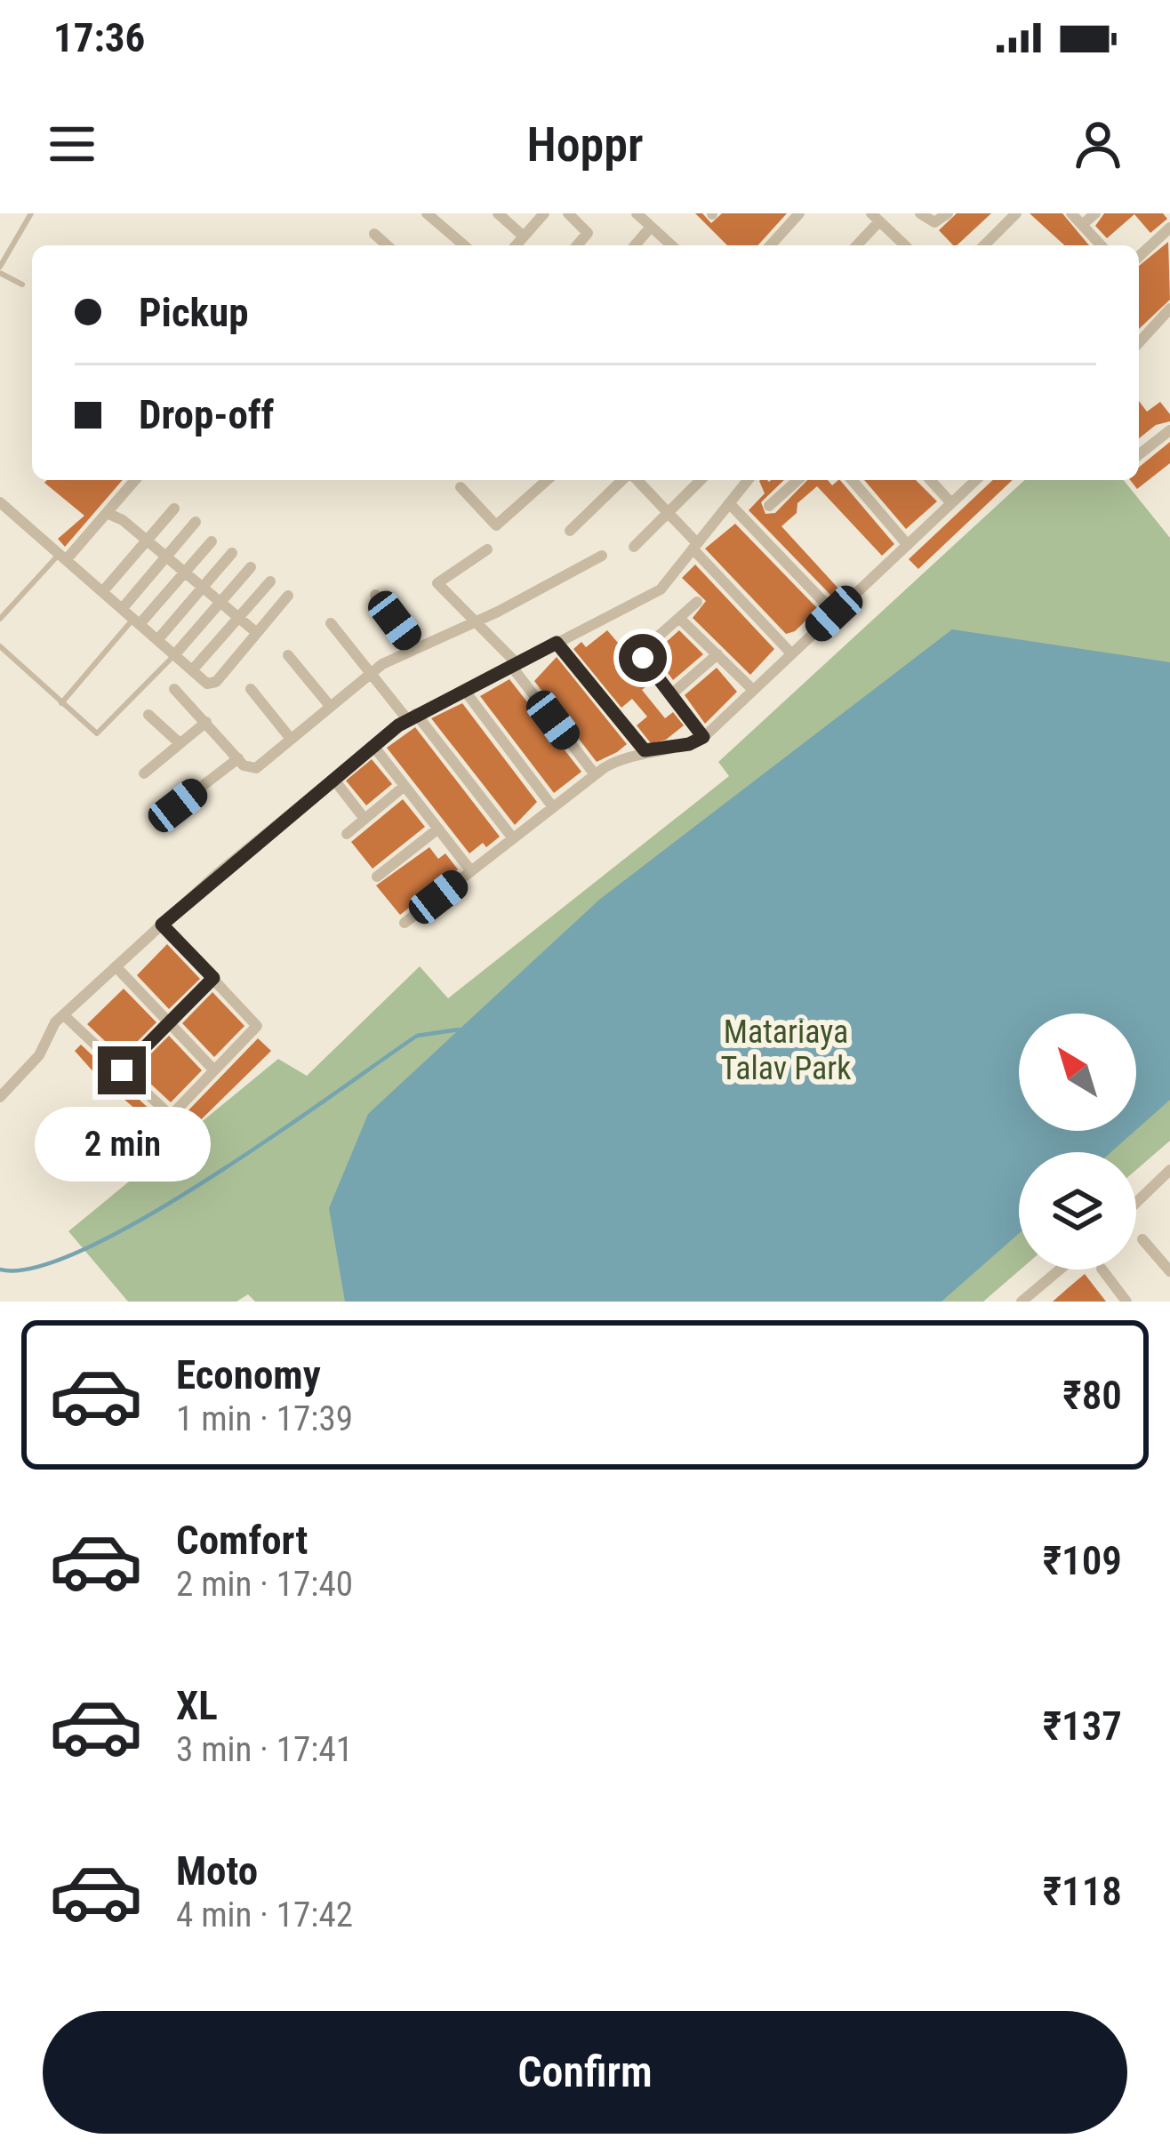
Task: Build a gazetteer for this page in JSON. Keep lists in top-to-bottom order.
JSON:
{
  "parks": ["Matariaya Talav Park"],
  "north": "top left",
  "page": {
    "status": "17:36",
    "header": "Hoppr",
    "banner": ["Pickup", "Drop-off"],
    "bubble": "2 min",
    "list": [
      {
        "name": "Economy",
        "note": "1 min · 17:39",
        "value": "₹80"
      },
      {
        "name": "Comfort",
        "note": "2 min · 17:40",
        "value": "₹109"
      },
      {
        "name": "XL",
        "note": "3 min · 17:41",
        "value": "₹137"
      },
      {
        "name": "Moto",
        "note": "4 min · 17:42",
        "value": "₹118"
      }
    ],
    "buttons": "Confirm"
  }
}
